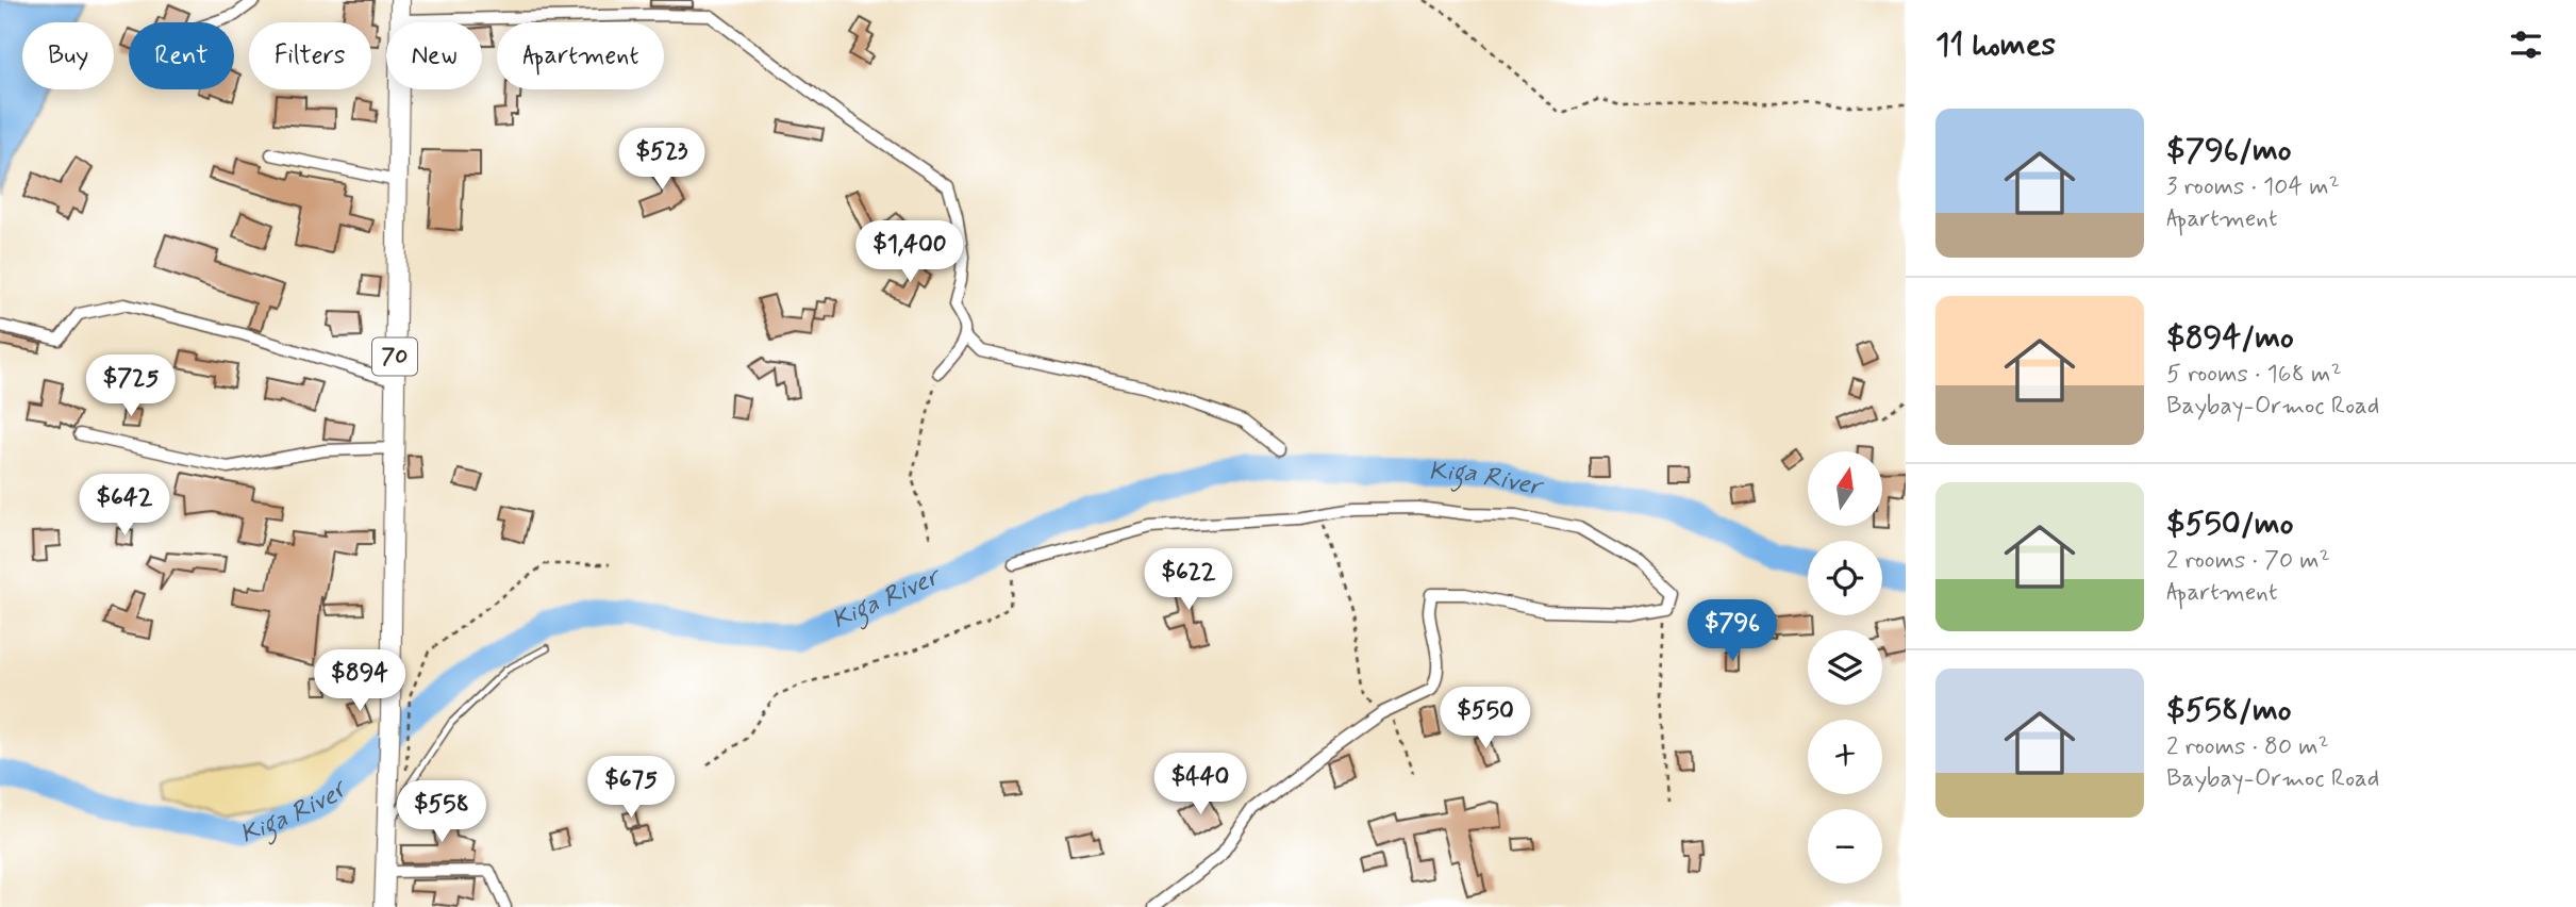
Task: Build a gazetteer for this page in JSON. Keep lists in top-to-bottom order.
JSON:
{
  "streets": {
    "highway": ["70"]
  },
  "water": ["Kiga River"],
  "north": "top",
  "page": {
    "heading": "11 homes",
    "chip": [
      "Buy",
      "Rent",
      "Filters",
      "New",
      "Apartment"
    ],
    "list": [
      {
        "name": "$796/mo",
        "note": "3 rooms · 104 m² · Apartment"
      },
      {
        "name": "$894/mo",
        "note": "5 rooms · 168 m² · Baybay-Ormoc Road"
      },
      {
        "name": "$550/mo",
        "note": "2 rooms · 70 m² · Apartment"
      },
      {
        "name": "$558/mo",
        "note": "2 rooms · 80 m² · Baybay-Ormoc Road"
      }
    ],
    "price": [
      "$523",
      "$1,400",
      "$725",
      "$642",
      "$622",
      "$796",
      "$894",
      "$550",
      "$440",
      "$675",
      "$558"
    ],
    "map_buttons": ["+", "−"]
  }
}
